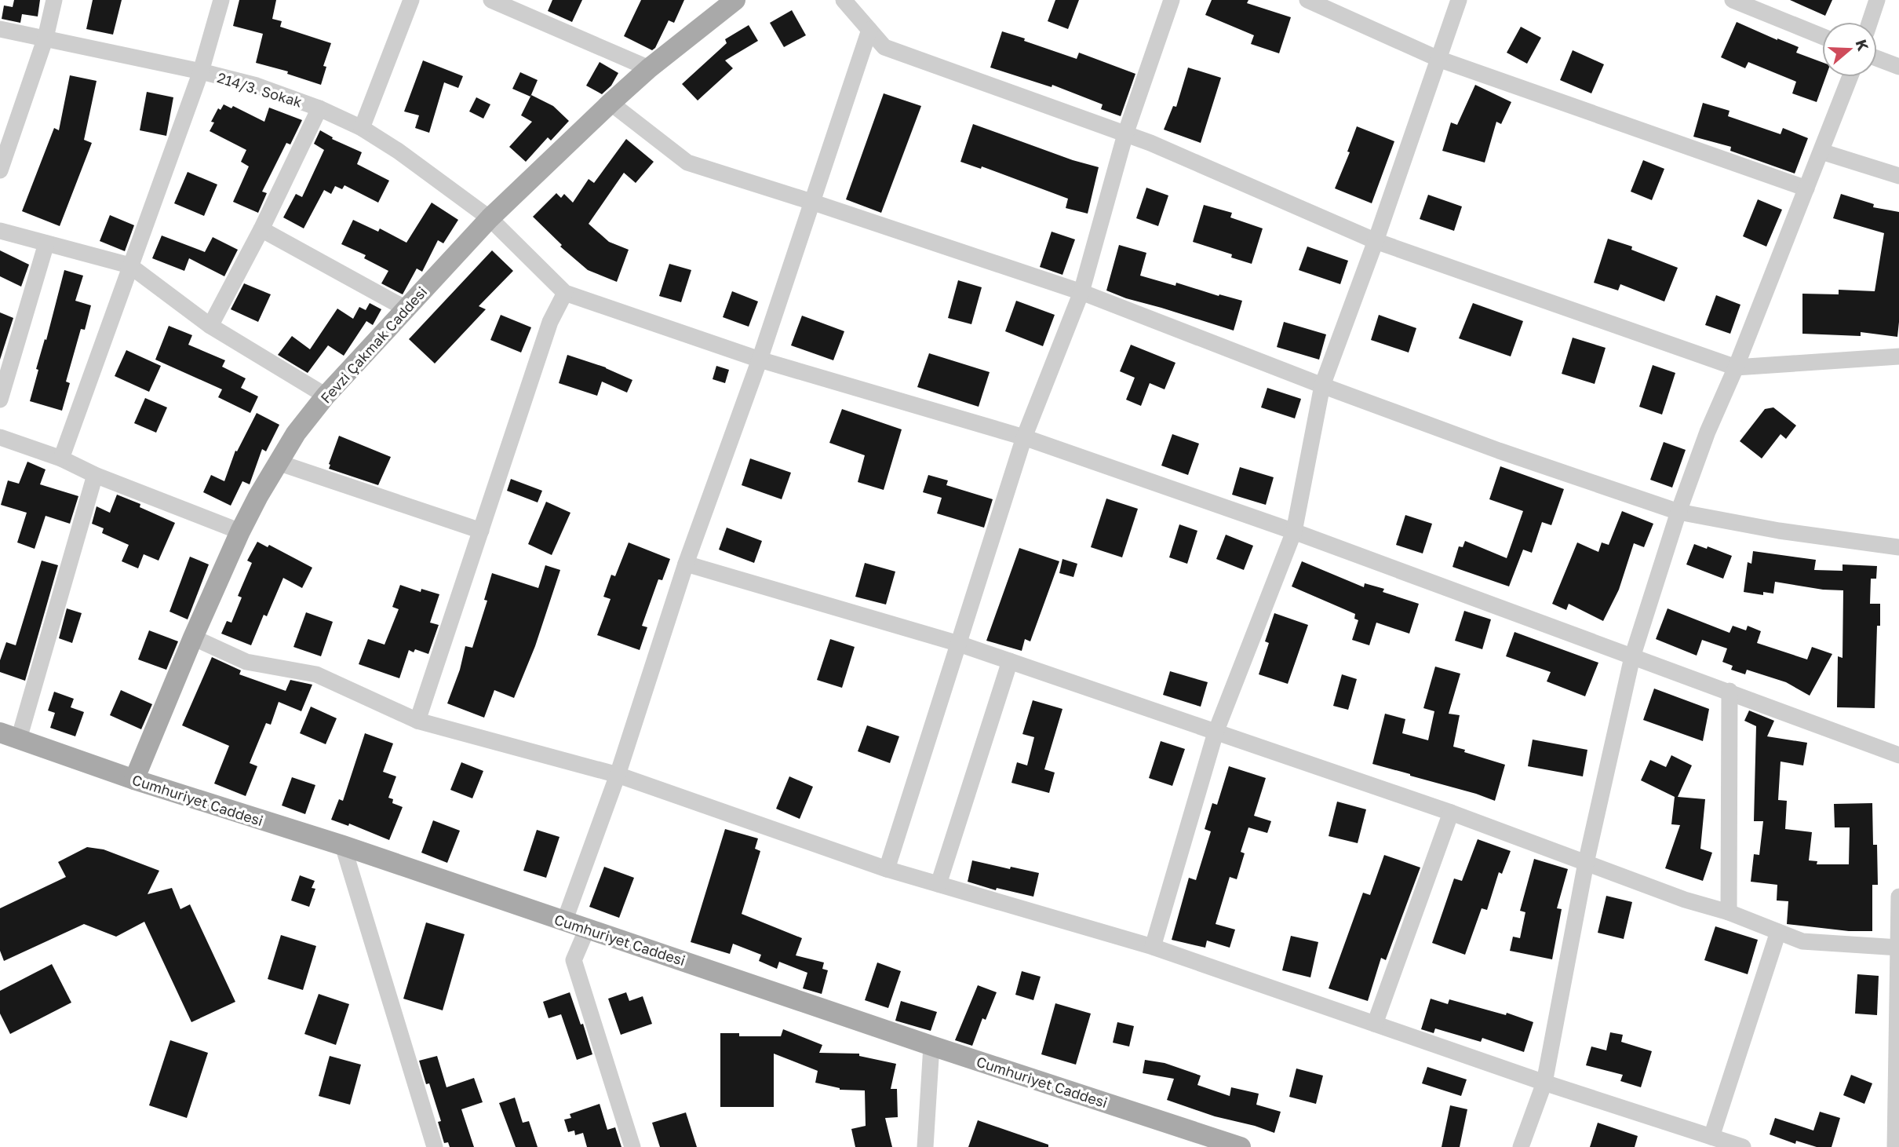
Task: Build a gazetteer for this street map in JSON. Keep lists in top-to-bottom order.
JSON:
{
  "streets": {
    "main road": ["Fevzi Çakmak Caddesi", "Cumhuriyet Caddesi"],
    "street": ["214/3. Sokak"]
  },
  "crossings": [
    ["214/3. Sokak", "Fevzi Çakmak Caddesi"],
    ["Fevzi Çakmak Caddesi", "Cumhuriyet Caddesi"]
  ],
  "north": "right"
}
